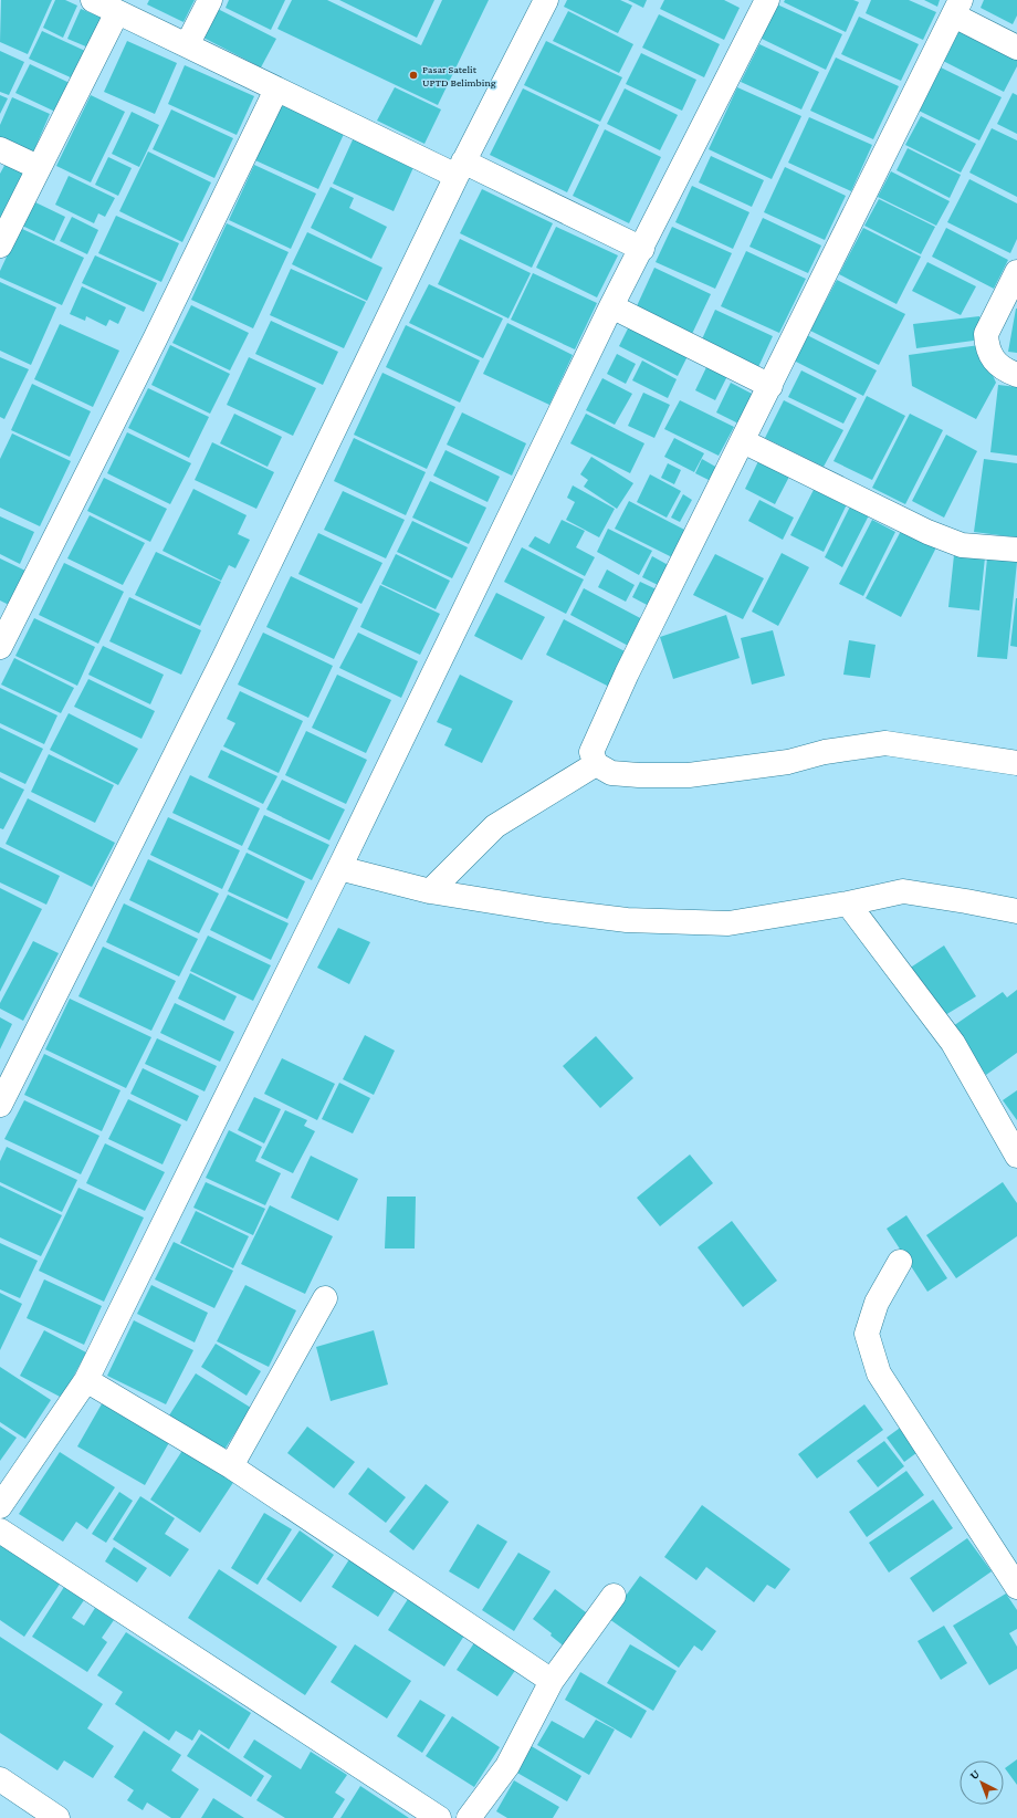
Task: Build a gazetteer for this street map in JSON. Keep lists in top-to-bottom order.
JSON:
{
  "places": ["Pasar Satelit UPTD Belimbing"],
  "north": "top left"
}
